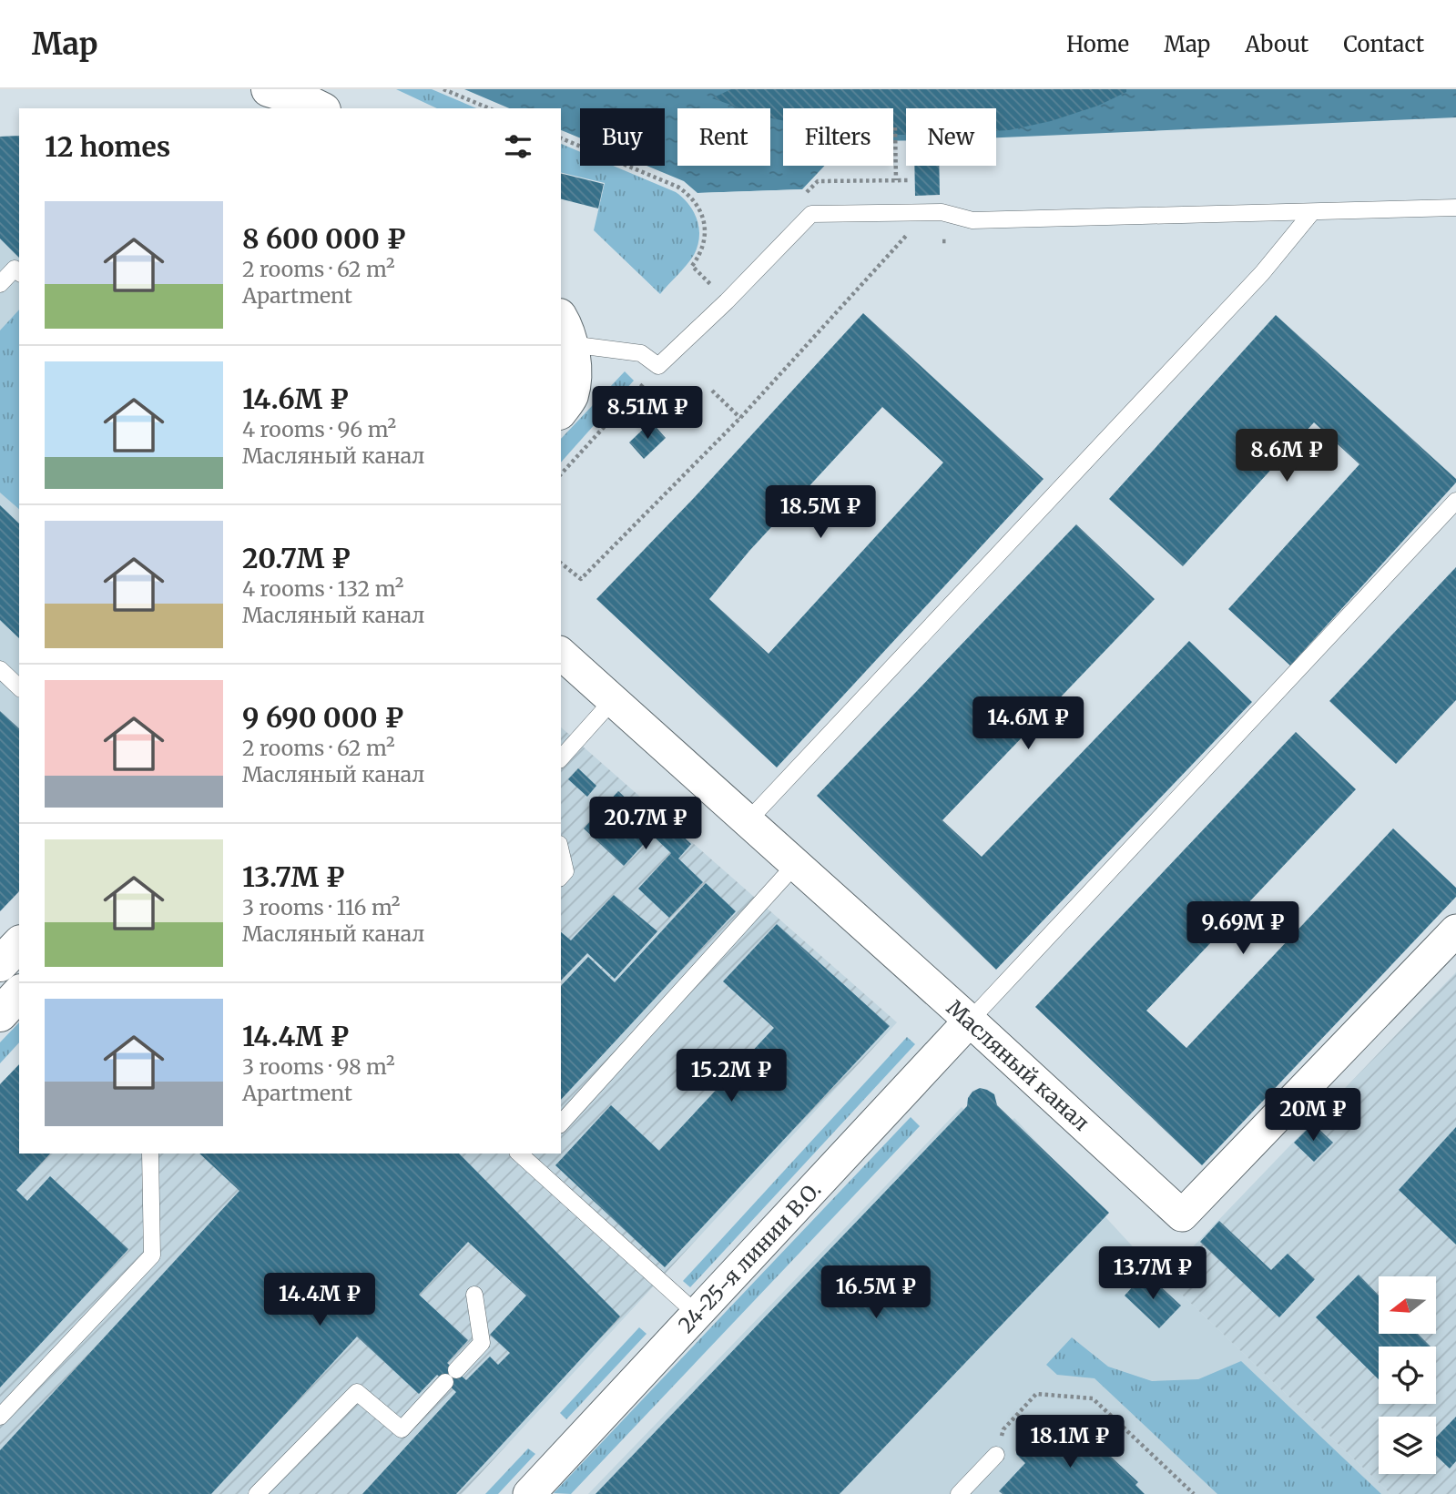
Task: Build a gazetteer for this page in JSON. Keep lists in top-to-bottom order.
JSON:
{
  "streets": {
    "street": ["Масляный канал", "24-25-я линии В.О."]
  },
  "crossings": [
    ["Масляный канал", "24-25-я линии В.О."]
  ],
  "north": "left",
  "page": {
    "header": "Map",
    "nav": [
      "Home",
      "Map",
      "About",
      "Contact"
    ],
    "chip": [
      "Buy",
      "Rent",
      "Filters",
      "New"
    ],
    "heading": "12 homes",
    "list": [
      {
        "name": "8 600 000 ₽",
        "note": "2 rooms · 62 m² · Apartment"
      },
      {
        "name": "14.6M ₽",
        "note": "4 rooms · 96 m² · Масляный канал"
      },
      {
        "name": "20.7M ₽",
        "note": "4 rooms · 132 m² · Масляный канал"
      },
      {
        "name": "9 690 000 ₽",
        "note": "2 rooms · 62 m² · Масляный канал"
      },
      {
        "name": "13.7M ₽",
        "note": "3 rooms · 116 m² · Масляный канал"
      },
      {
        "name": "14.4M ₽",
        "note": "3 rooms · 98 m² · Apartment"
      }
    ],
    "price": [
      "8.51M ₽",
      "8.6M ₽",
      "18.5M ₽",
      "14.6M ₽",
      "20.7M ₽",
      "9.69M ₽",
      "15.2M ₽",
      "20M ₽",
      "13.7M ₽",
      "16.5M ₽",
      "14.4M ₽",
      "18.1M ₽"
    ]
  }
}
